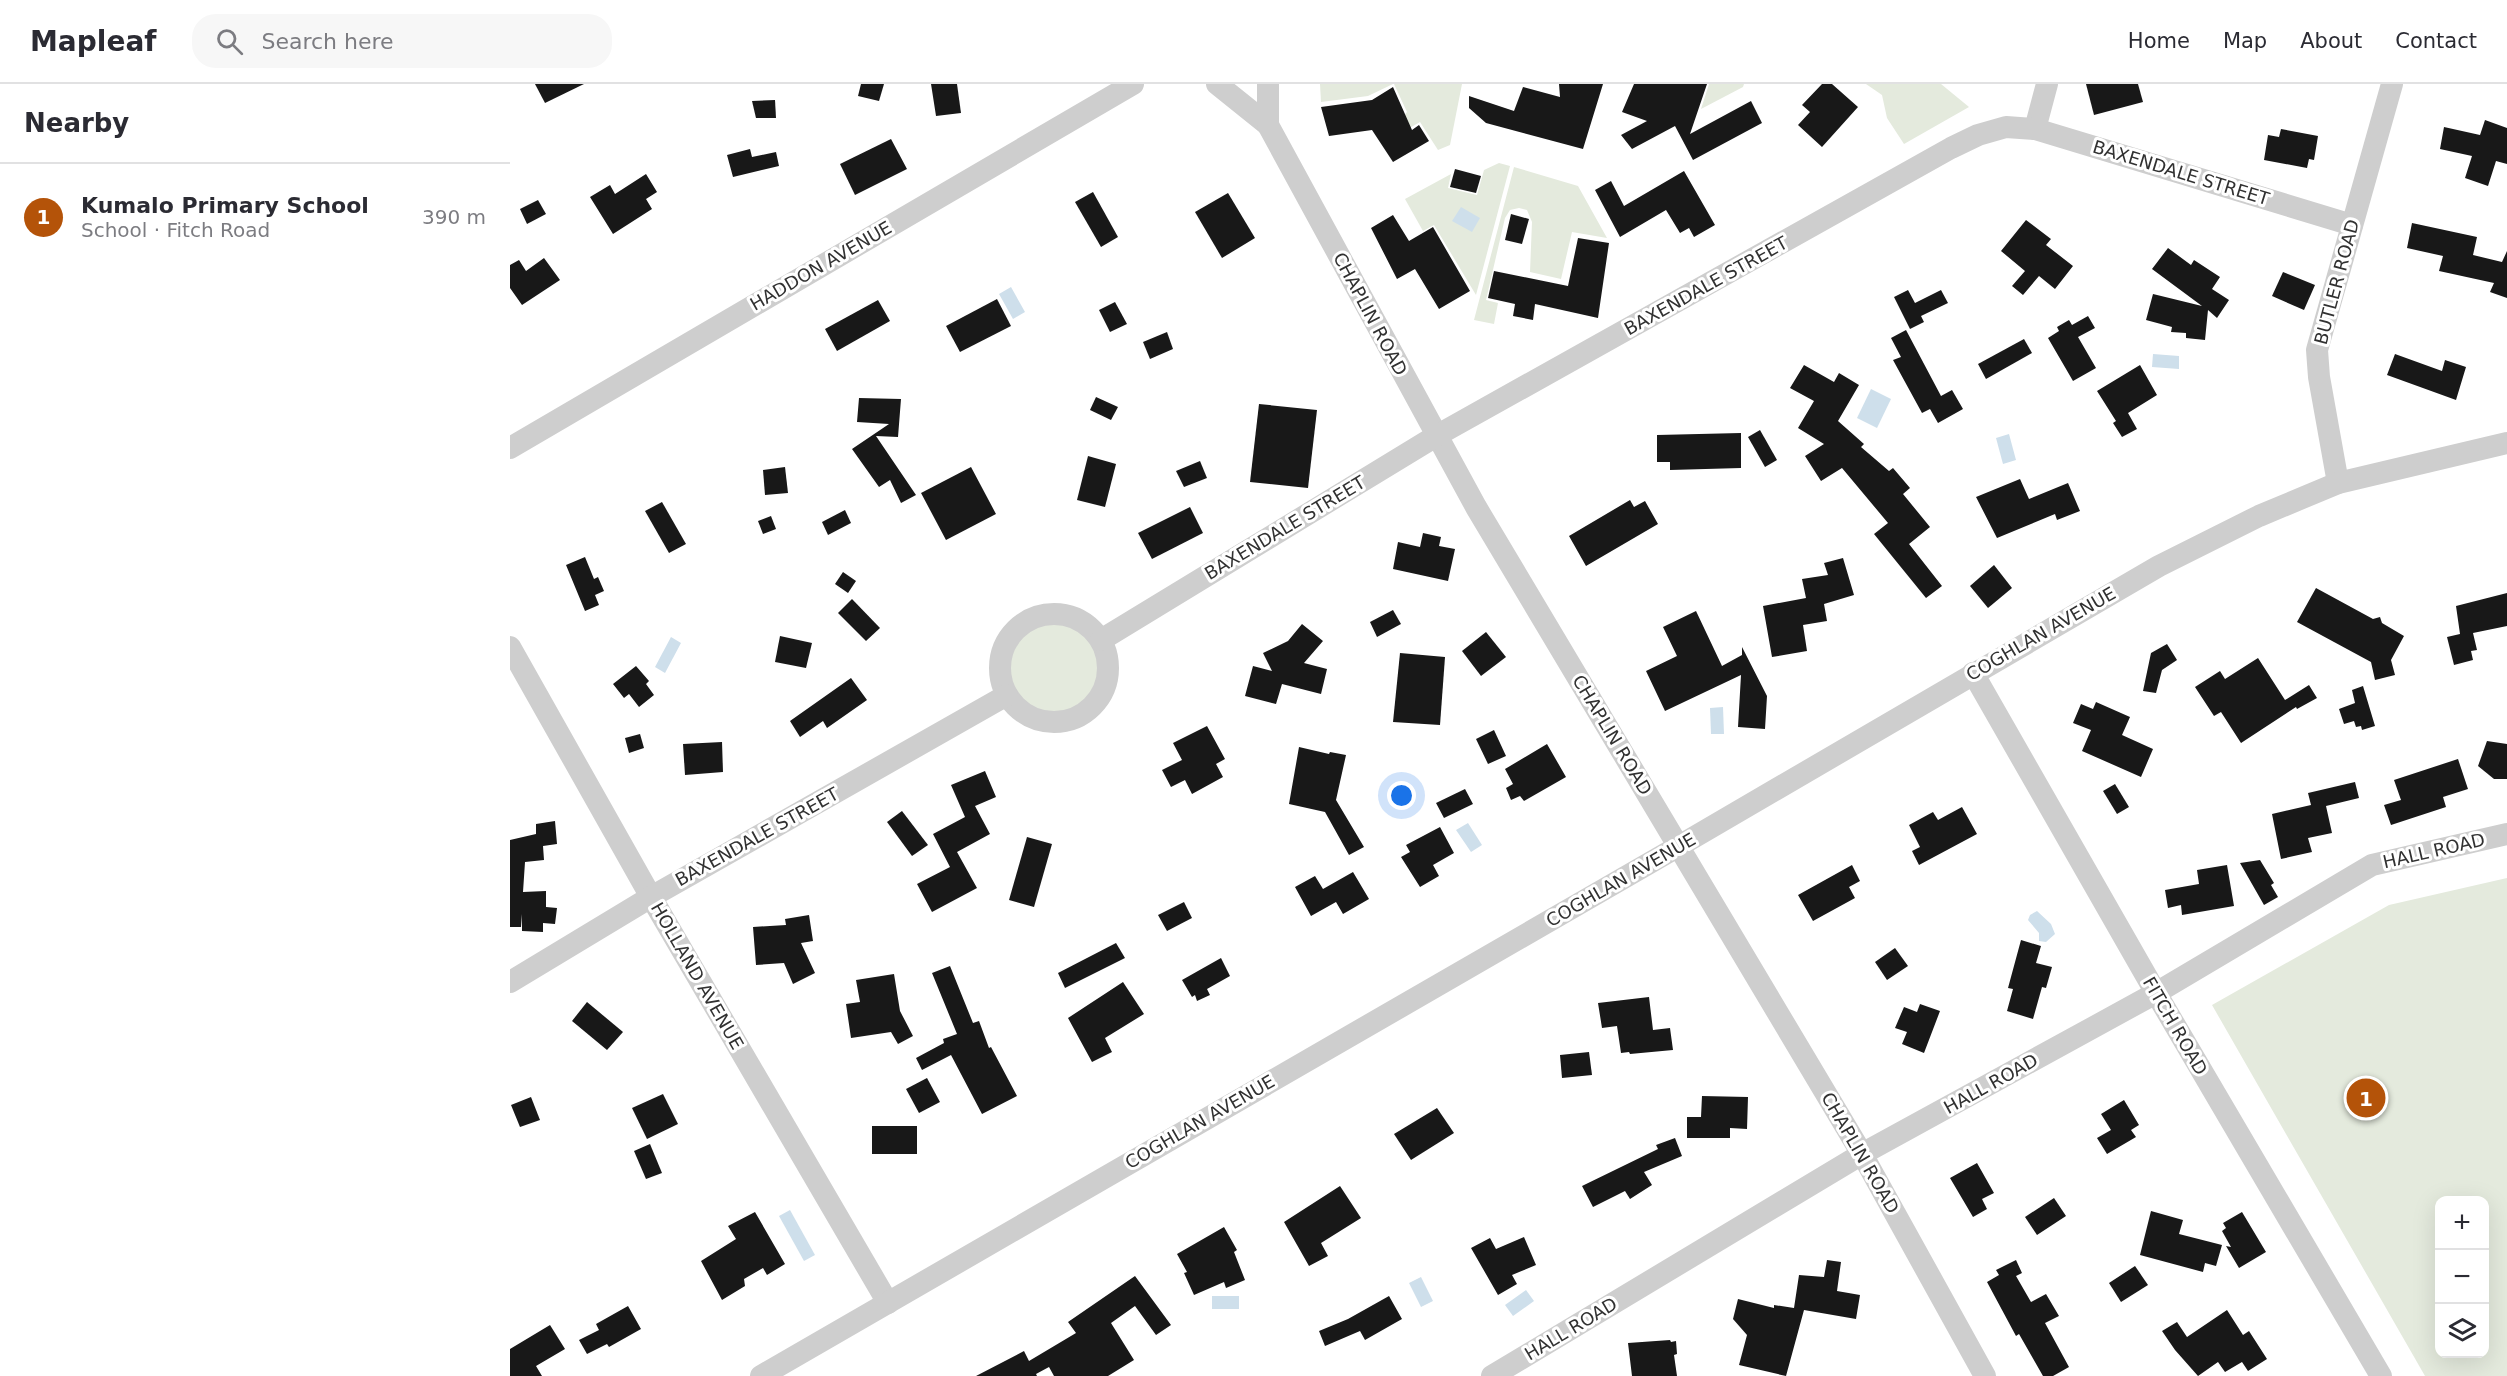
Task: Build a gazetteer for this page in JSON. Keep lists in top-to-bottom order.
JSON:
{
  "streets": {
    "street": [
      "BAXENDALE STREET",
      "HADDON AVENUE",
      "BUTLER ROAD",
      "CHAPLIN ROAD",
      "COGHLAN AVENUE",
      "HALL ROAD",
      "HOLLAND AVENUE",
      "FITCH ROAD"
    ]
  },
  "crossings": [
    ["BAXENDALE STREET", "BUTLER ROAD"],
    ["BAXENDALE STREET", "CHAPLIN ROAD"],
    ["BAXENDALE STREET", "HOLLAND AVENUE"],
    ["BUTLER ROAD", "COGHLAN AVENUE"],
    ["CHAPLIN ROAD", "COGHLAN AVENUE"],
    ["CHAPLIN ROAD", "HALL ROAD"],
    ["COGHLAN AVENUE", "HOLLAND AVENUE"],
    ["COGHLAN AVENUE", "FITCH ROAD"],
    ["HALL ROAD", "FITCH ROAD"]
  ],
  "page": {
    "header": "Mapleaf",
    "search": "Search here",
    "nav": [
      "Home",
      "Map",
      "About",
      "Contact"
    ],
    "heading": "Nearby",
    "list": [
      {
        "mark": "1",
        "name": "Kumalo Primary School",
        "note": "School · Fitch Road",
        "value": "390 m"
      }
    ],
    "pins": "1",
    "map_buttons": ["+", "−"]
  }
}
